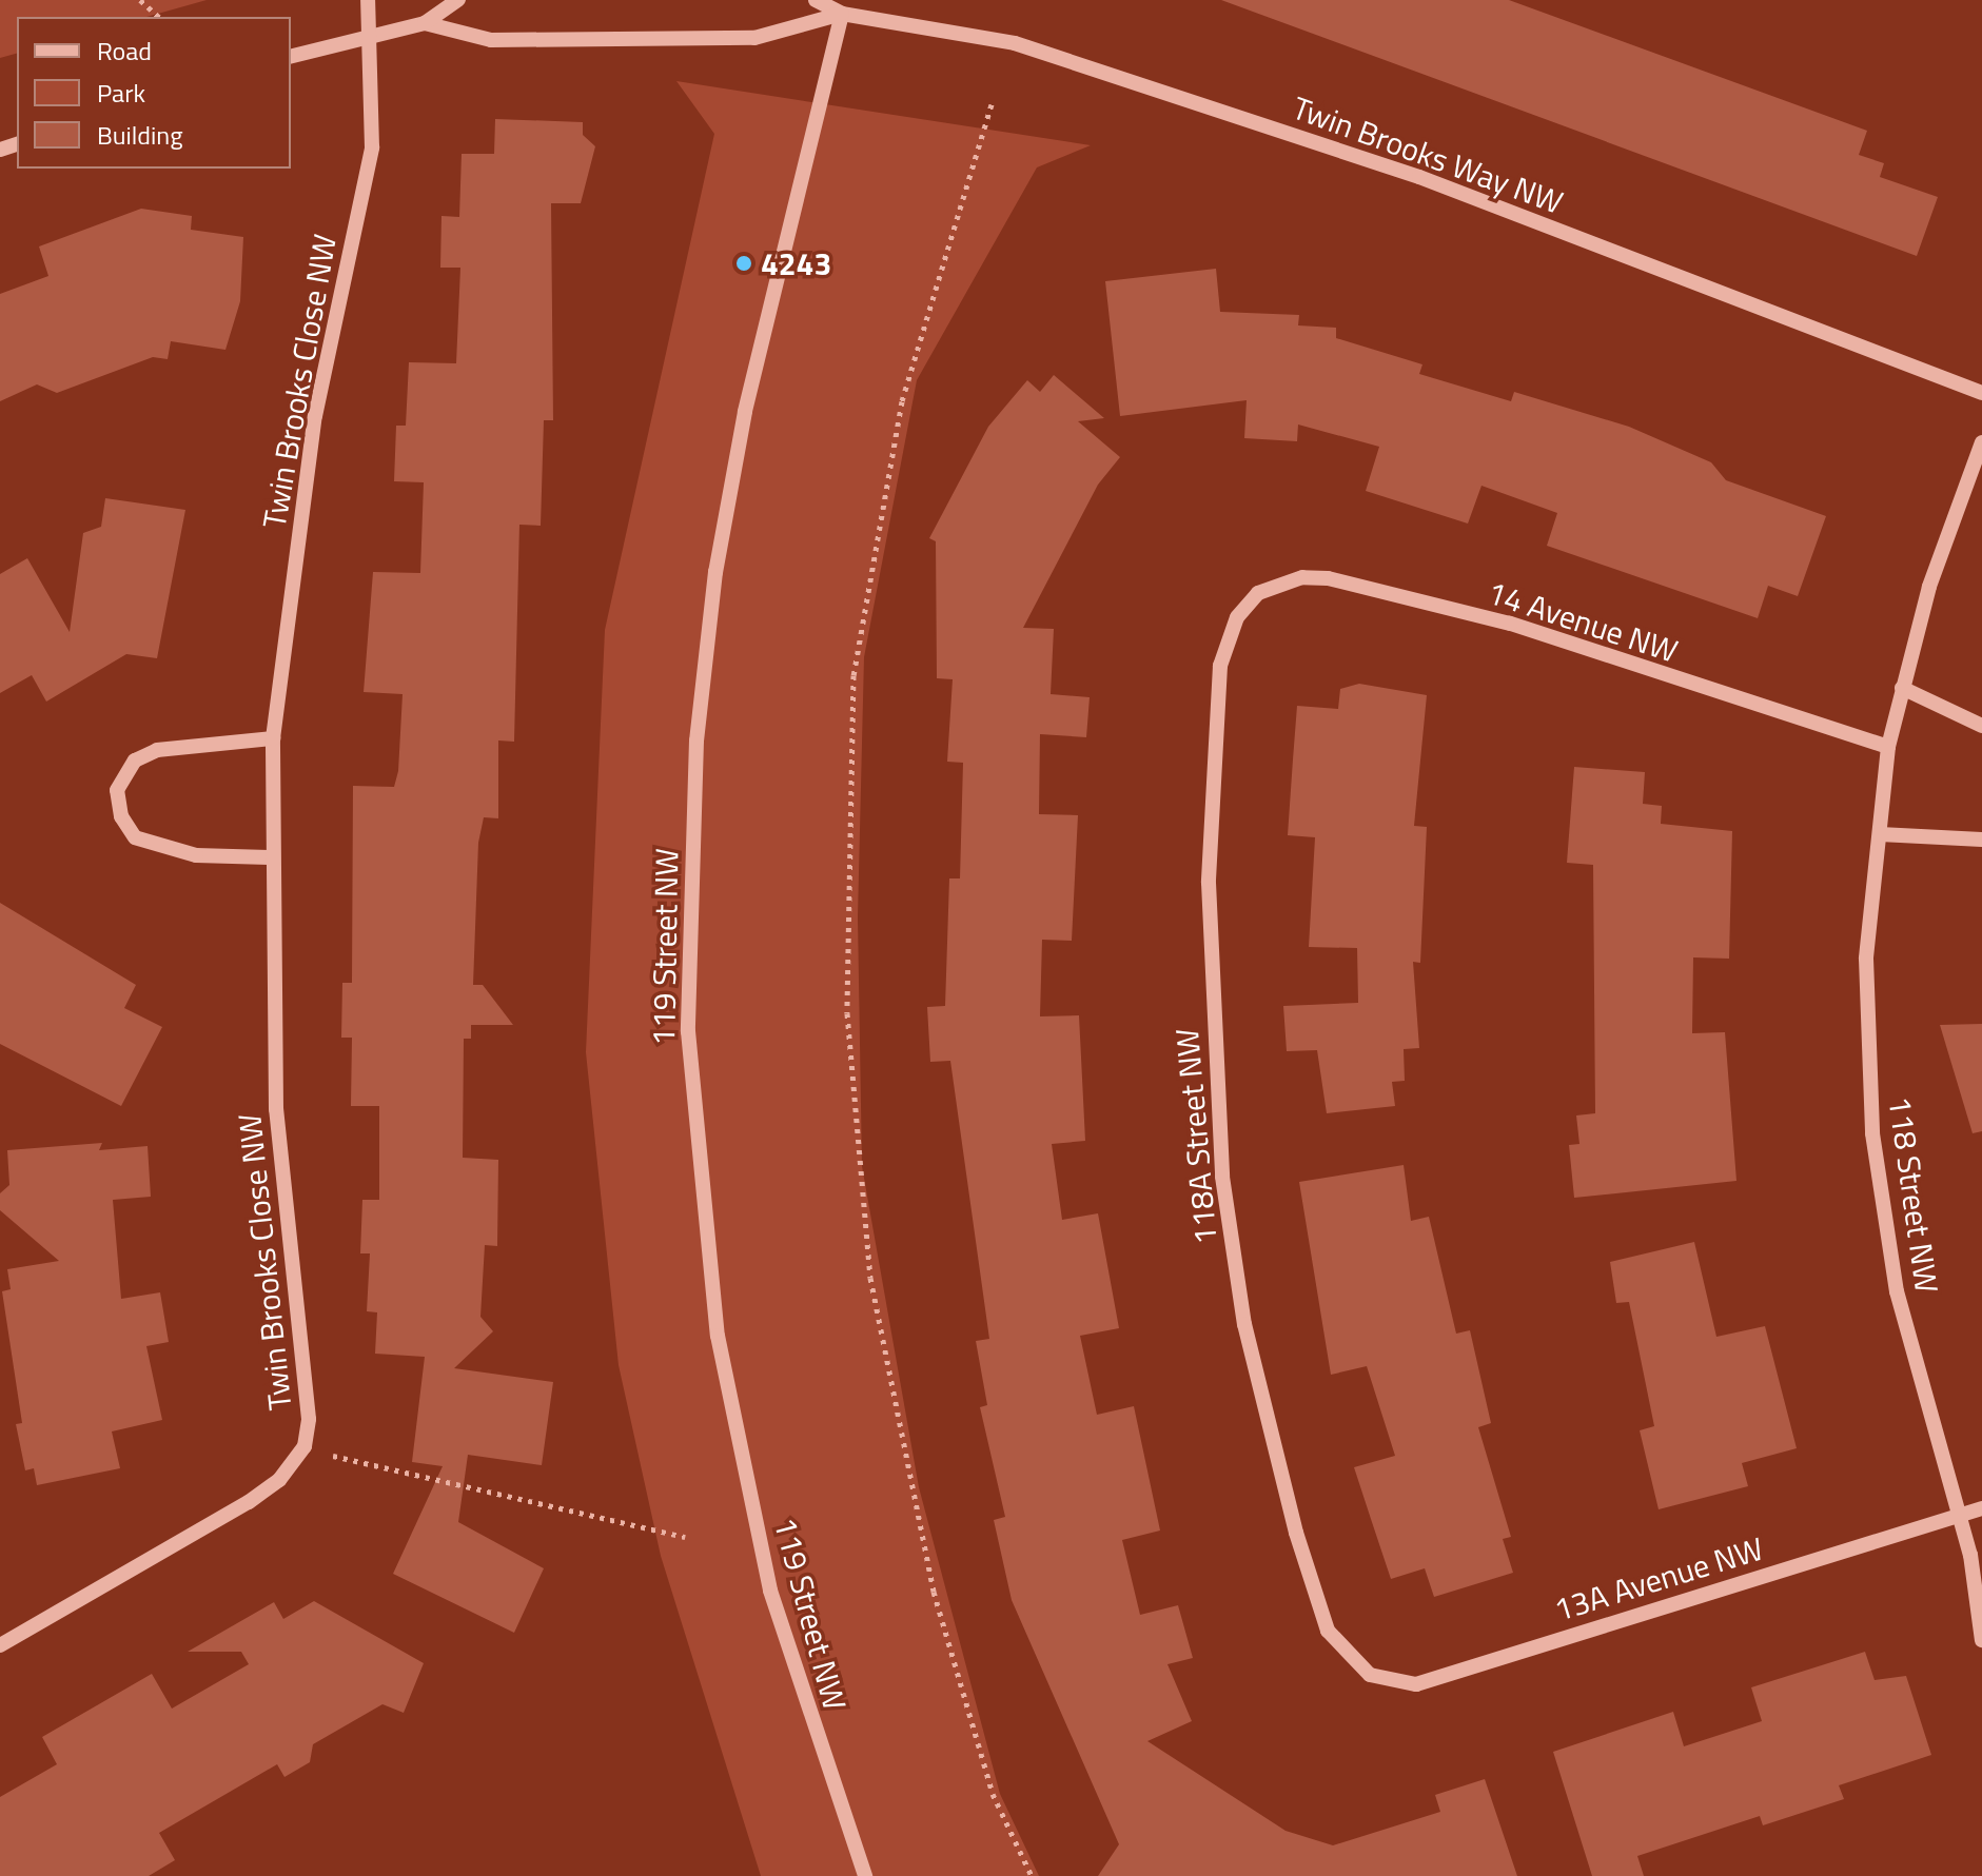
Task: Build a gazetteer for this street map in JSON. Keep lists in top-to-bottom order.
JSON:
{
  "streets": {
    "street": [
      "Twin Brooks Way NW",
      "Twin Brooks Close NW",
      "14 Avenue NW",
      "119 Street NW",
      "118A Street NW",
      "118 Street NW",
      "13A Avenue NW"
    ]
  },
  "crossings": [
    ["Twin Brooks Way NW", "119 Street NW"],
    ["14 Avenue NW", "118A Street NW"],
    ["14 Avenue NW", "118 Street NW"],
    ["118A Street NW", "13A Avenue NW"],
    ["118 Street NW", "13A Avenue NW"]
  ],
  "places": ["4243"],
  "legend": ["Road", "Park", "Building"]
}
